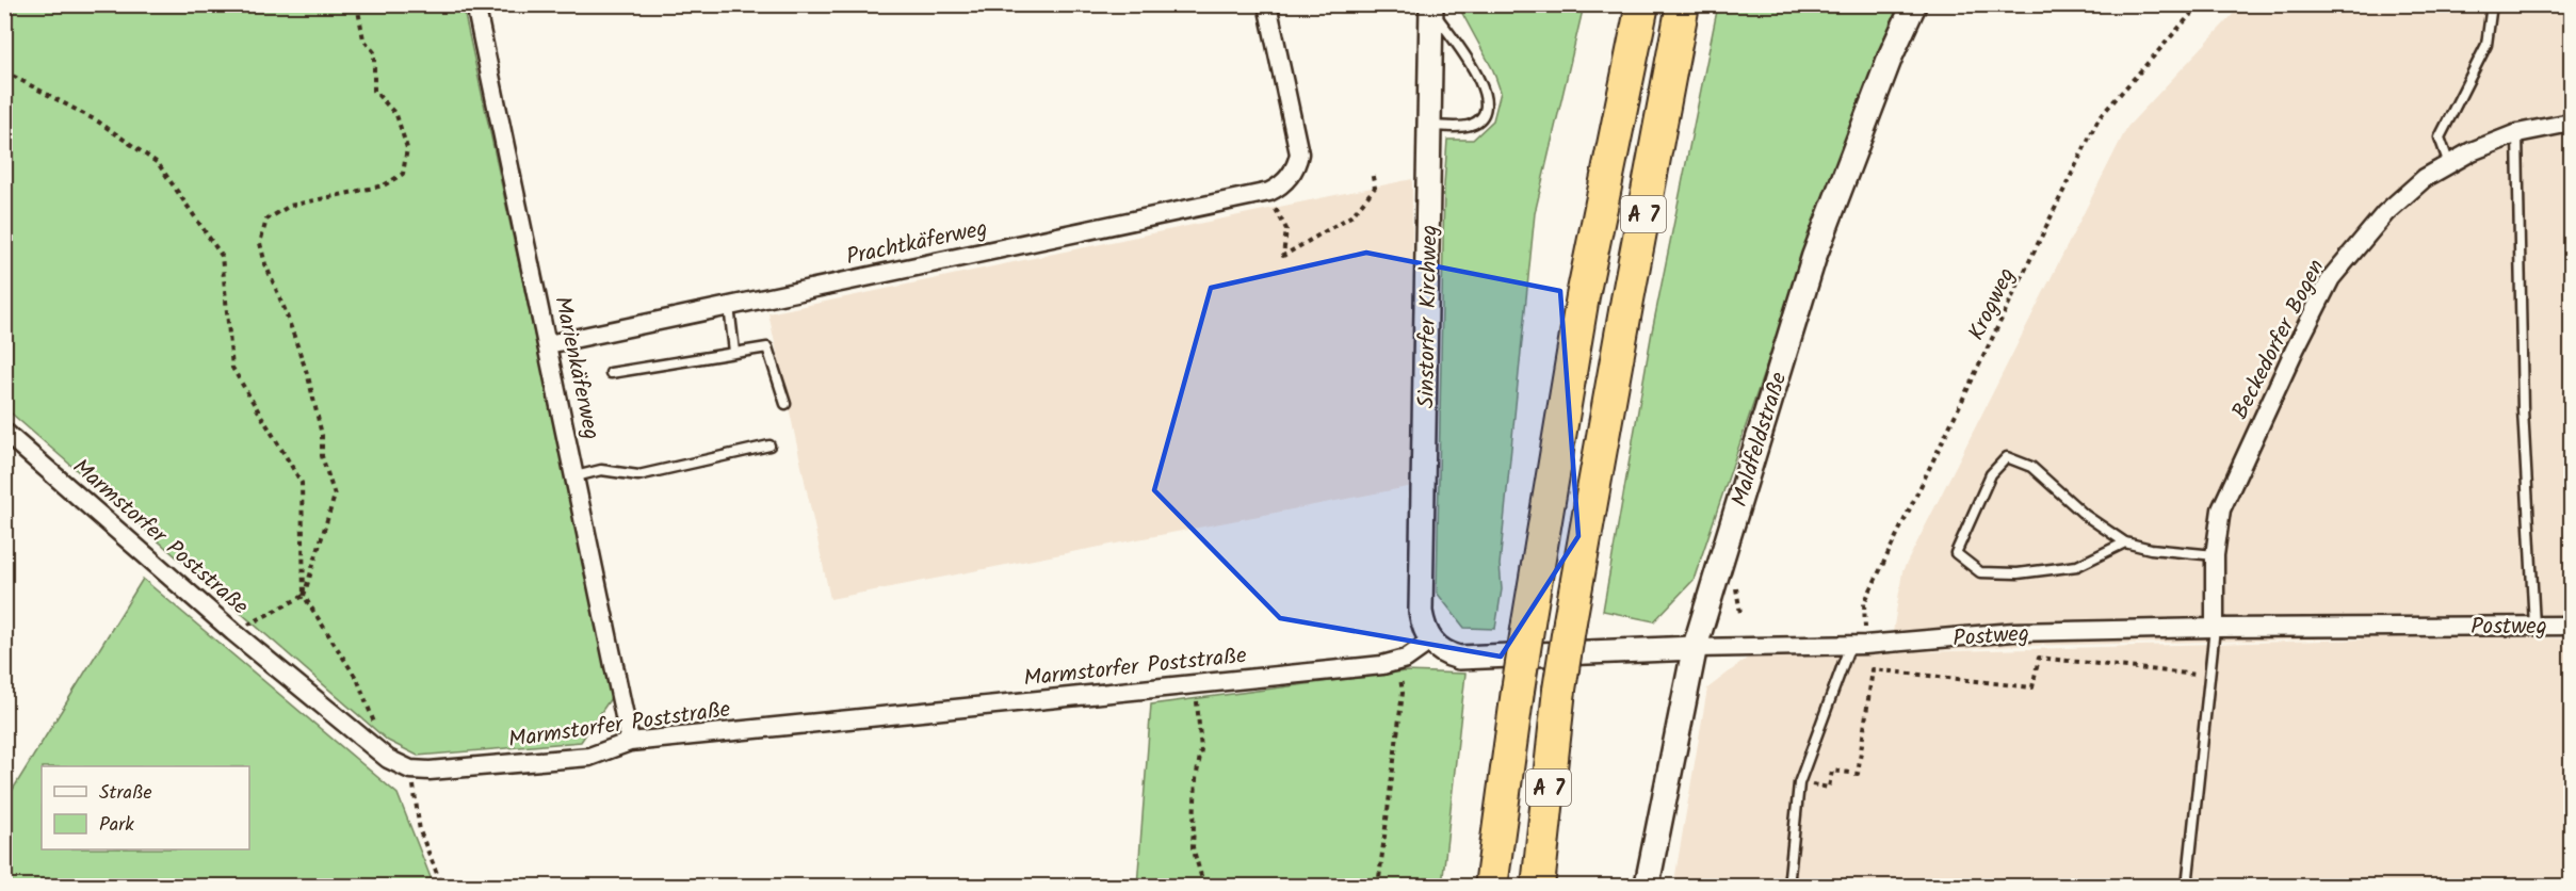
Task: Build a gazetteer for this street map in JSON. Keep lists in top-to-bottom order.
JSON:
{
  "streets": {
    "highway": ["A 7"],
    "main road": ["Maldfeldstraße"],
    "street": [
      "Prachtkäferweg",
      "Sinstorfer Kirchweg",
      "Beckedorfer Bogen",
      "Marienkäferweg",
      "Marmstorfer Poststraße",
      "Postweg"
    ],
    "path": ["Krogweg"]
  },
  "crossings": [
    ["Prachtkäferweg", "Marienkäferweg"],
    ["Krogweg", "Postweg"],
    ["Sinstorfer Kirchweg", "Marmstorfer Poststraße"],
    ["Sinstorfer Kirchweg", "Postweg"],
    ["Beckedorfer Bogen", "Postweg"],
    ["Marienkäferweg", "Marmstorfer Poststraße"],
    ["Maldfeldstraße", "Postweg"],
    ["Marmstorfer Poststraße", "Postweg"]
  ],
  "legend": ["Straße", "Park"]
}
